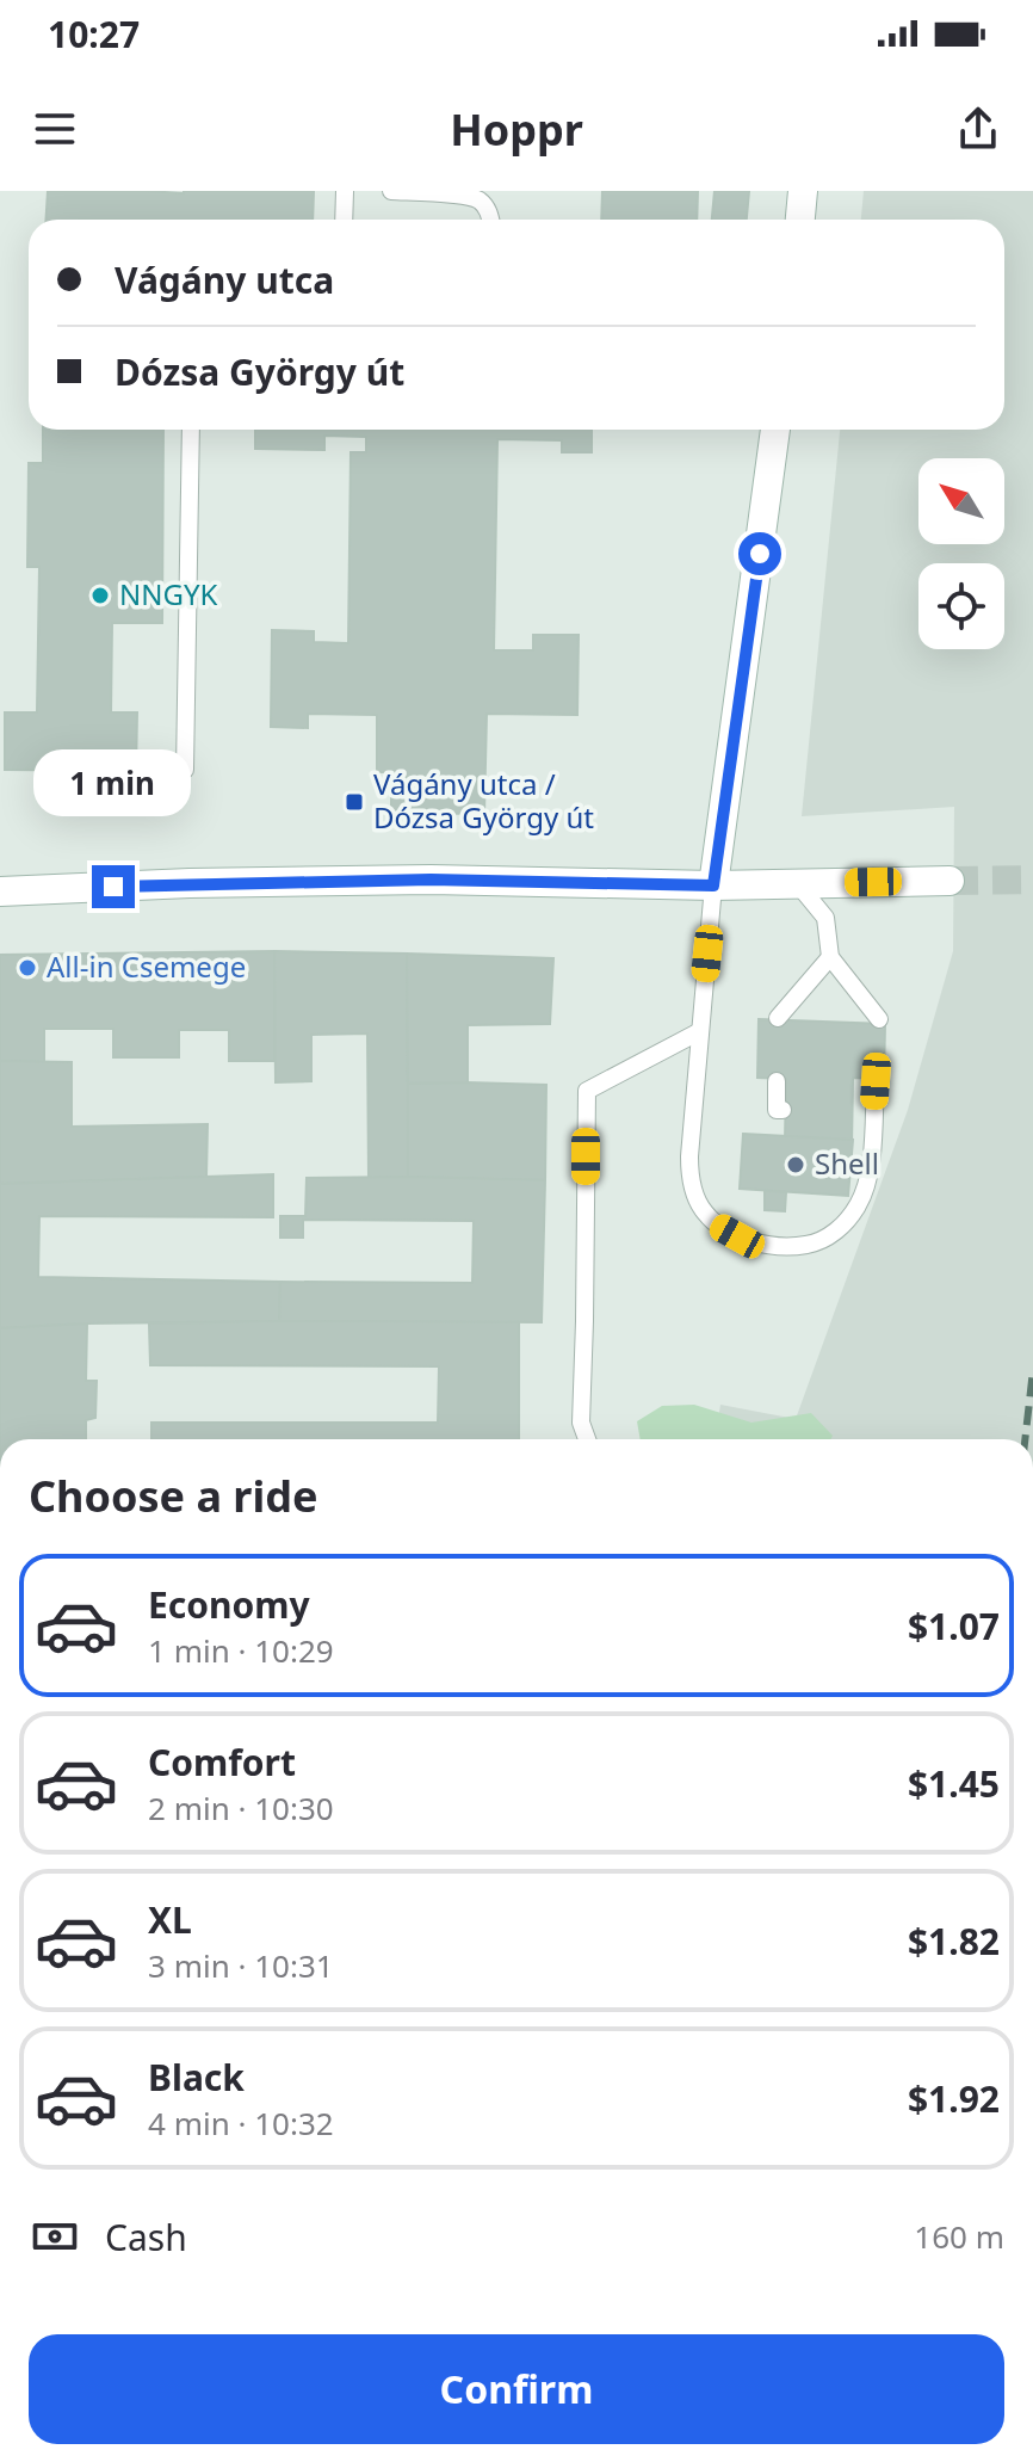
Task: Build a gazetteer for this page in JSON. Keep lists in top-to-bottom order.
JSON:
{
  "places": {
    "other": ["NNGYK", "All-in Csemege", "Shell"],
    "transit": ["Vágány utca / Dózsa György út"]
  },
  "north": "top left",
  "page": {
    "status": "10:27",
    "header": "Hoppr",
    "banner": ["Vágány utca", "Dózsa György út"],
    "bubble": "1 min",
    "heading": "Choose a ride",
    "list": [
      {
        "name": "Economy",
        "note": "1 min · 10:29",
        "value": "$1.07"
      },
      {
        "name": "Comfort",
        "note": "2 min · 10:30",
        "value": "$1.45"
      },
      {
        "name": "XL",
        "note": "3 min · 10:31",
        "value": "$1.82"
      },
      {
        "name": "Black",
        "note": "4 min · 10:32",
        "value": "$1.92"
      }
    ],
    "pay": ["Cash", "160 m"],
    "buttons": "Confirm"
  }
}
